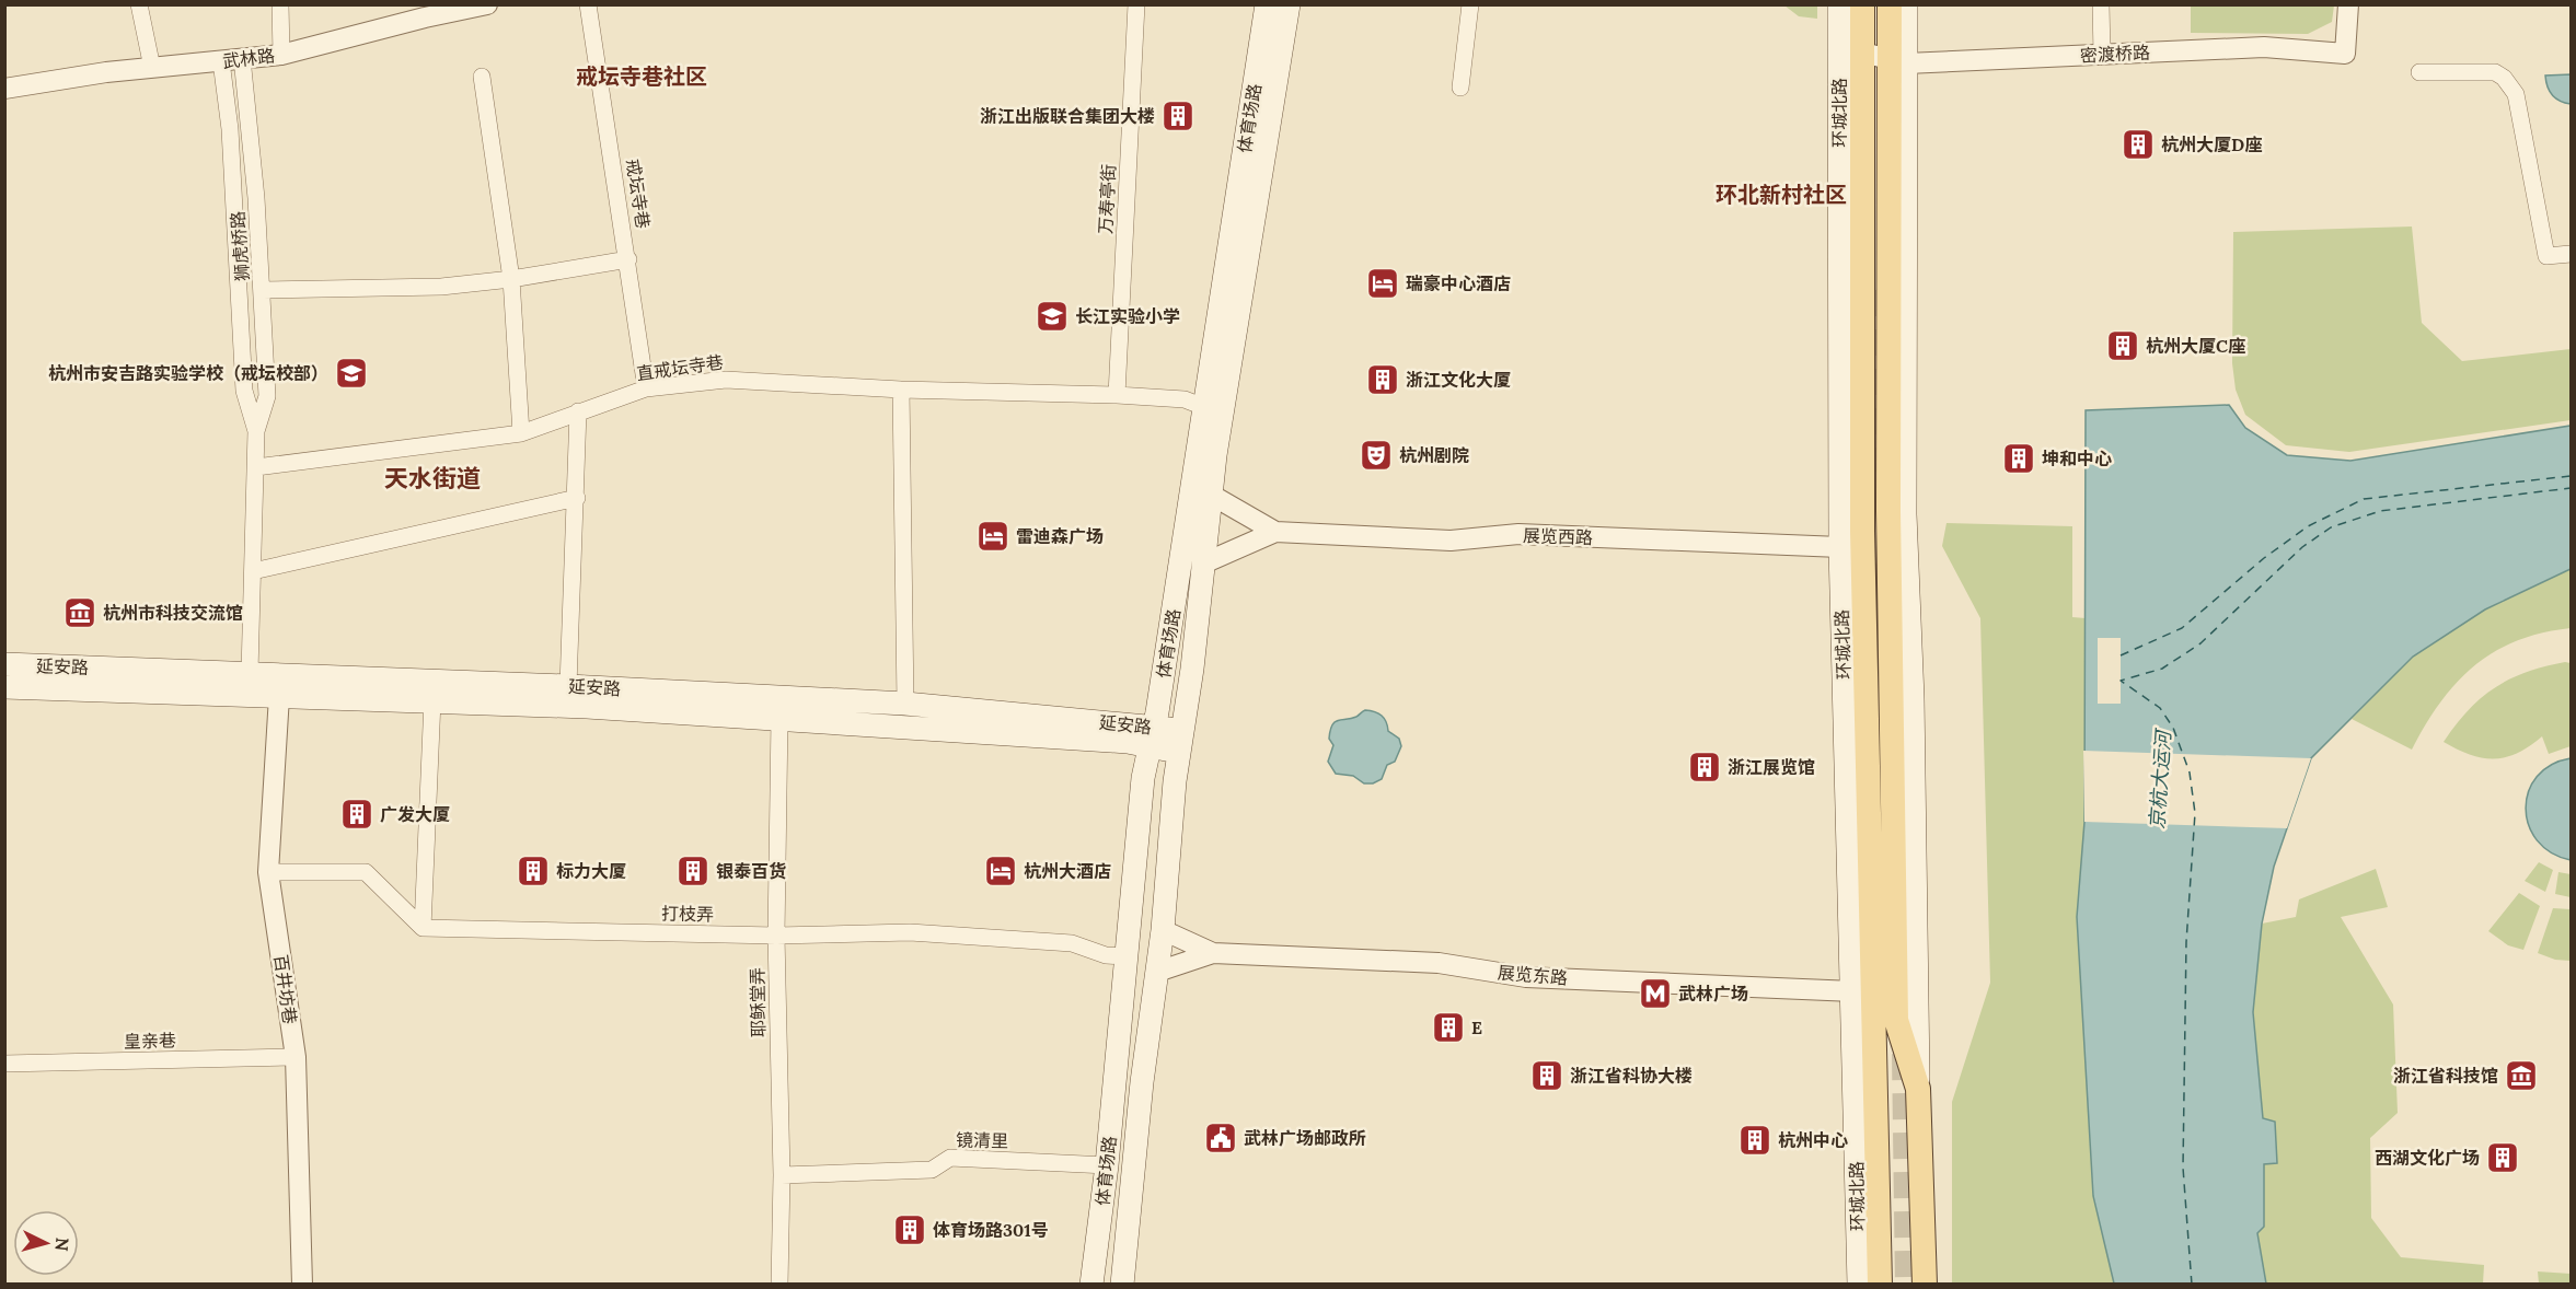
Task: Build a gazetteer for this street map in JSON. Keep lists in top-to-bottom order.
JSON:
{
  "streets": {
    "main road": ["环城北路", "体育场路", "延安路"],
    "street": [
      "密渡桥路",
      "武林路",
      "戒坛寺巷",
      "万寿亭街",
      "狮虎桥路",
      "直戒坛寺巷",
      "展览西路",
      "打枝弄",
      "展览东路",
      "百井坊巷",
      "耶稣堂弄",
      "皇亲巷",
      "镜清里"
    ]
  },
  "crossings": [
    ["密渡桥路", "环城北路"],
    ["武林路", "狮虎桥路"],
    ["环城北路", "展览西路"],
    ["环城北路", "展览东路"],
    ["体育场路", "直戒坛寺巷"],
    ["体育场路", "展览西路"],
    ["体育场路", "延安路"],
    ["体育场路", "打枝弄"],
    ["体育场路", "展览东路"],
    ["体育场路", "镜清里"],
    ["戒坛寺巷", "直戒坛寺巷"],
    ["万寿亭街", "直戒坛寺巷"],
    ["狮虎桥路", "直戒坛寺巷"],
    ["狮虎桥路", "延安路"],
    ["延安路", "百井坊巷"],
    ["延安路", "耶稣堂弄"],
    ["打枝弄", "耶稣堂弄"],
    ["百井坊巷", "皇亲巷"],
    ["耶稣堂弄", "镜清里"]
  ],
  "districts": ["戒坛寺巷社区", "环北新村社区", "天水街道"],
  "water": ["京杭大运河"],
  "places": {
    "building": [
      "浙江出版联合集团大楼",
      "杭州大厦D座",
      "杭州大厦C座",
      "浙江文化大厦",
      "坤和中心",
      "浙江展览馆",
      "广发大厦",
      "标力大厦",
      "银泰百货",
      "E",
      "浙江省科协大楼",
      "杭州中心",
      "西湖文化广场",
      "体育场路301号"
    ],
    "hotel": ["瑞豪中心酒店", "雷迪森广场", "杭州大酒店"],
    "school or university": ["长江实验小学", "杭州市安吉路实验学校（戒坛校部）"],
    "theatre": ["杭州剧院"],
    "museum": ["杭州市科技交流馆", "浙江省科技馆"],
    "metro station": ["武林广场"],
    "public building": ["武林广场邮政所"]
  },
  "north": "right"
}
